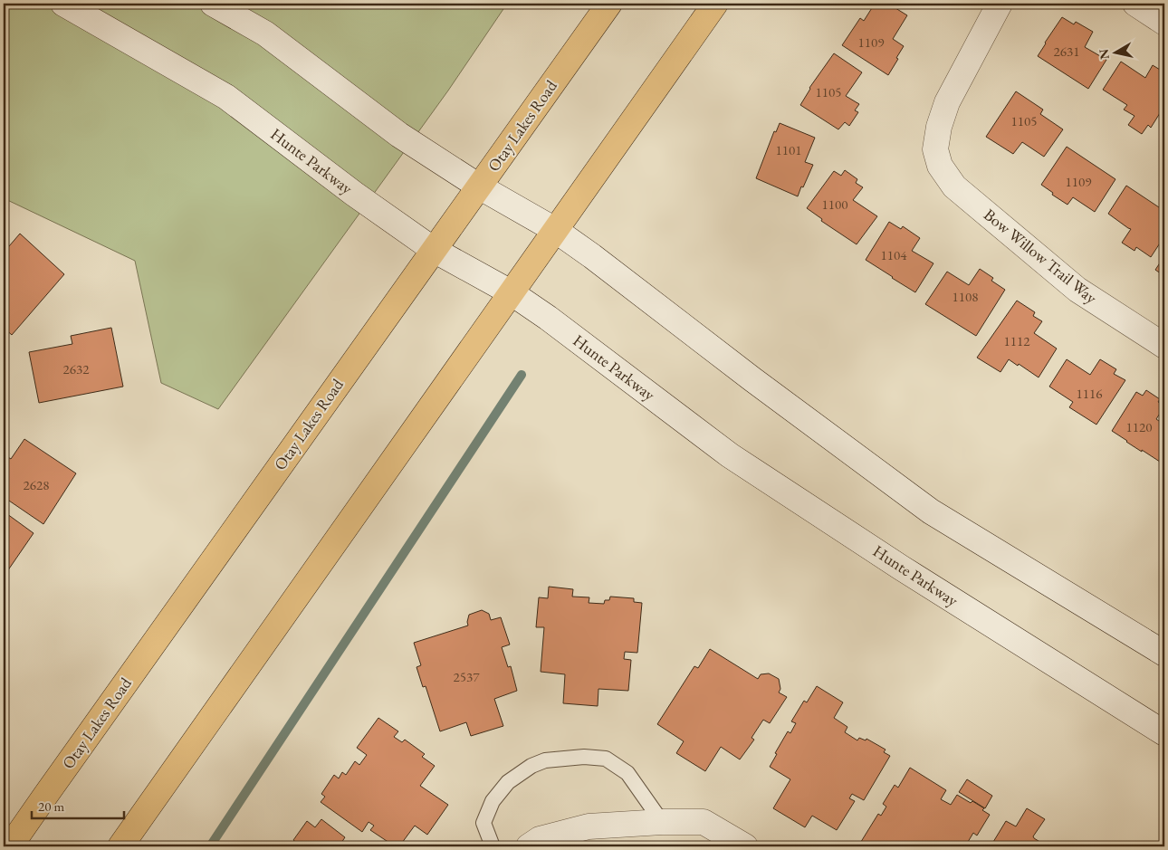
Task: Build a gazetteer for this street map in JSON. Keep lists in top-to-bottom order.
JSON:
{
  "streets": {
    "main road": ["Otay Lakes Road", "Hunte Parkway", "Bow Willow Trail Way"]
  },
  "crossings": [
    ["Otay Lakes Road", "Hunte Parkway"]
  ],
  "house_numbers": [
    "1109",
    "2631",
    "1105",
    "1105",
    "1101",
    "1109",
    "1100",
    "1104",
    "1108",
    "1112",
    "2632",
    "1116",
    "1120",
    "2628",
    "2537"
  ],
  "scale_bar": "20 m",
  "north": "left"
}
